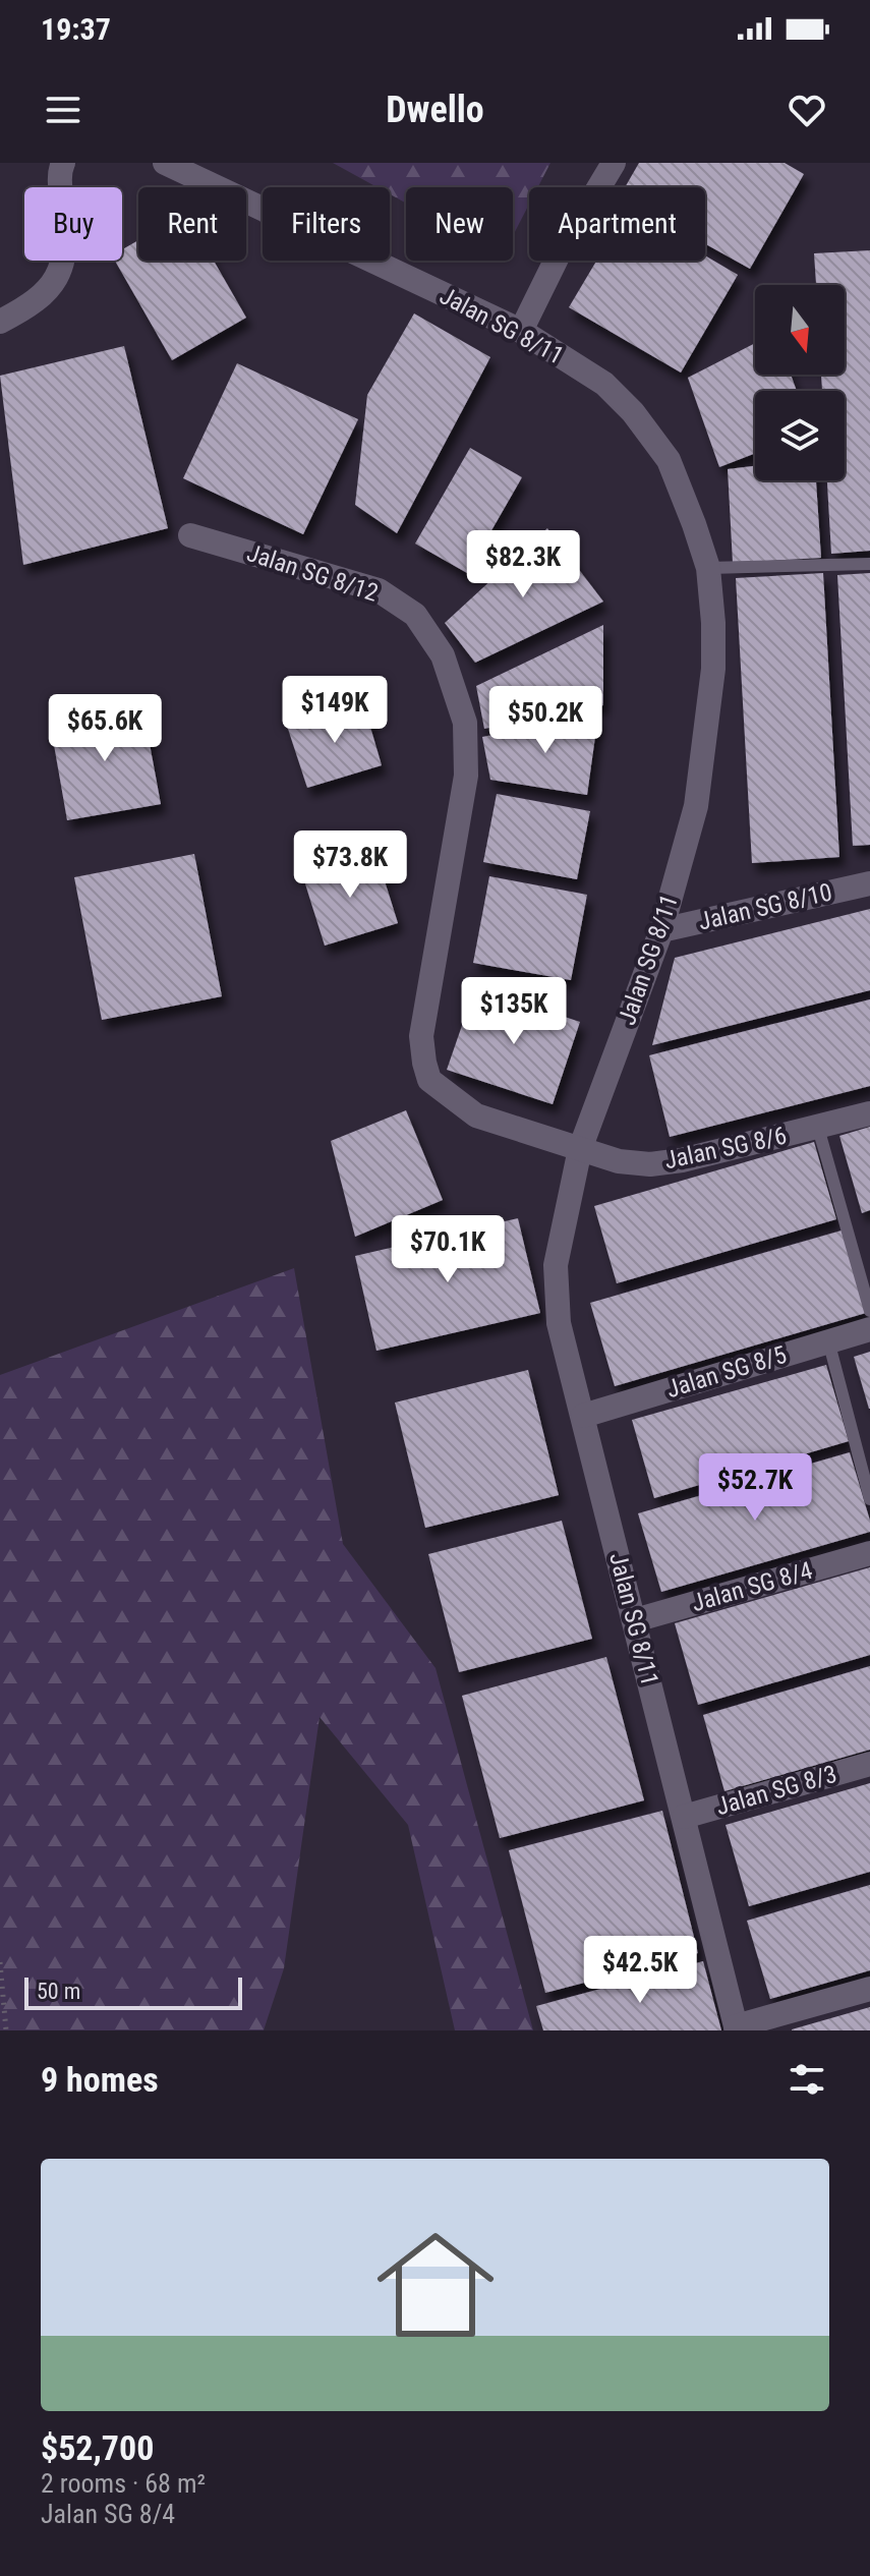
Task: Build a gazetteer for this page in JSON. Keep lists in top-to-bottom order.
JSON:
{
  "streets": {
    "street": [
      "Jalan SG 8/11",
      "Jalan SG 8/12",
      "Jalan SG 8/10",
      "Jalan SG 8/6",
      "Jalan SG 8/5",
      "Jalan SG 8/4",
      "Jalan SG 8/3"
    ]
  },
  "crossings": [
    ["Jalan SG 8/11", "Jalan SG 8/12"],
    ["Jalan SG 8/11", "Jalan SG 8/10"],
    ["Jalan SG 8/11", "Jalan SG 8/6"],
    ["Jalan SG 8/11", "Jalan SG 8/5"],
    ["Jalan SG 8/11", "Jalan SG 8/4"],
    ["Jalan SG 8/11", "Jalan SG 8/3"],
    ["Jalan SG 8/12", "Jalan SG 8/6"]
  ],
  "scale_bar": "50 m",
  "north": "bottom",
  "page": {
    "status": "19:37",
    "header": "Dwello",
    "chip": [
      "Buy",
      "Rent",
      "Filters",
      "New",
      "Apartment"
    ],
    "price": [
      "$82.3K",
      "$149K",
      "$50.2K",
      "$65.6K",
      "$73.8K",
      "$135K",
      "$70.1K",
      "$52.7K",
      "$42.5K"
    ],
    "scale": "50 m",
    "heading": "9 homes",
    "list": [
      {
        "name": "$52,700",
        "note": "2 rooms · 68 m² · Jalan SG 8/4"
      }
    ]
  }
}
